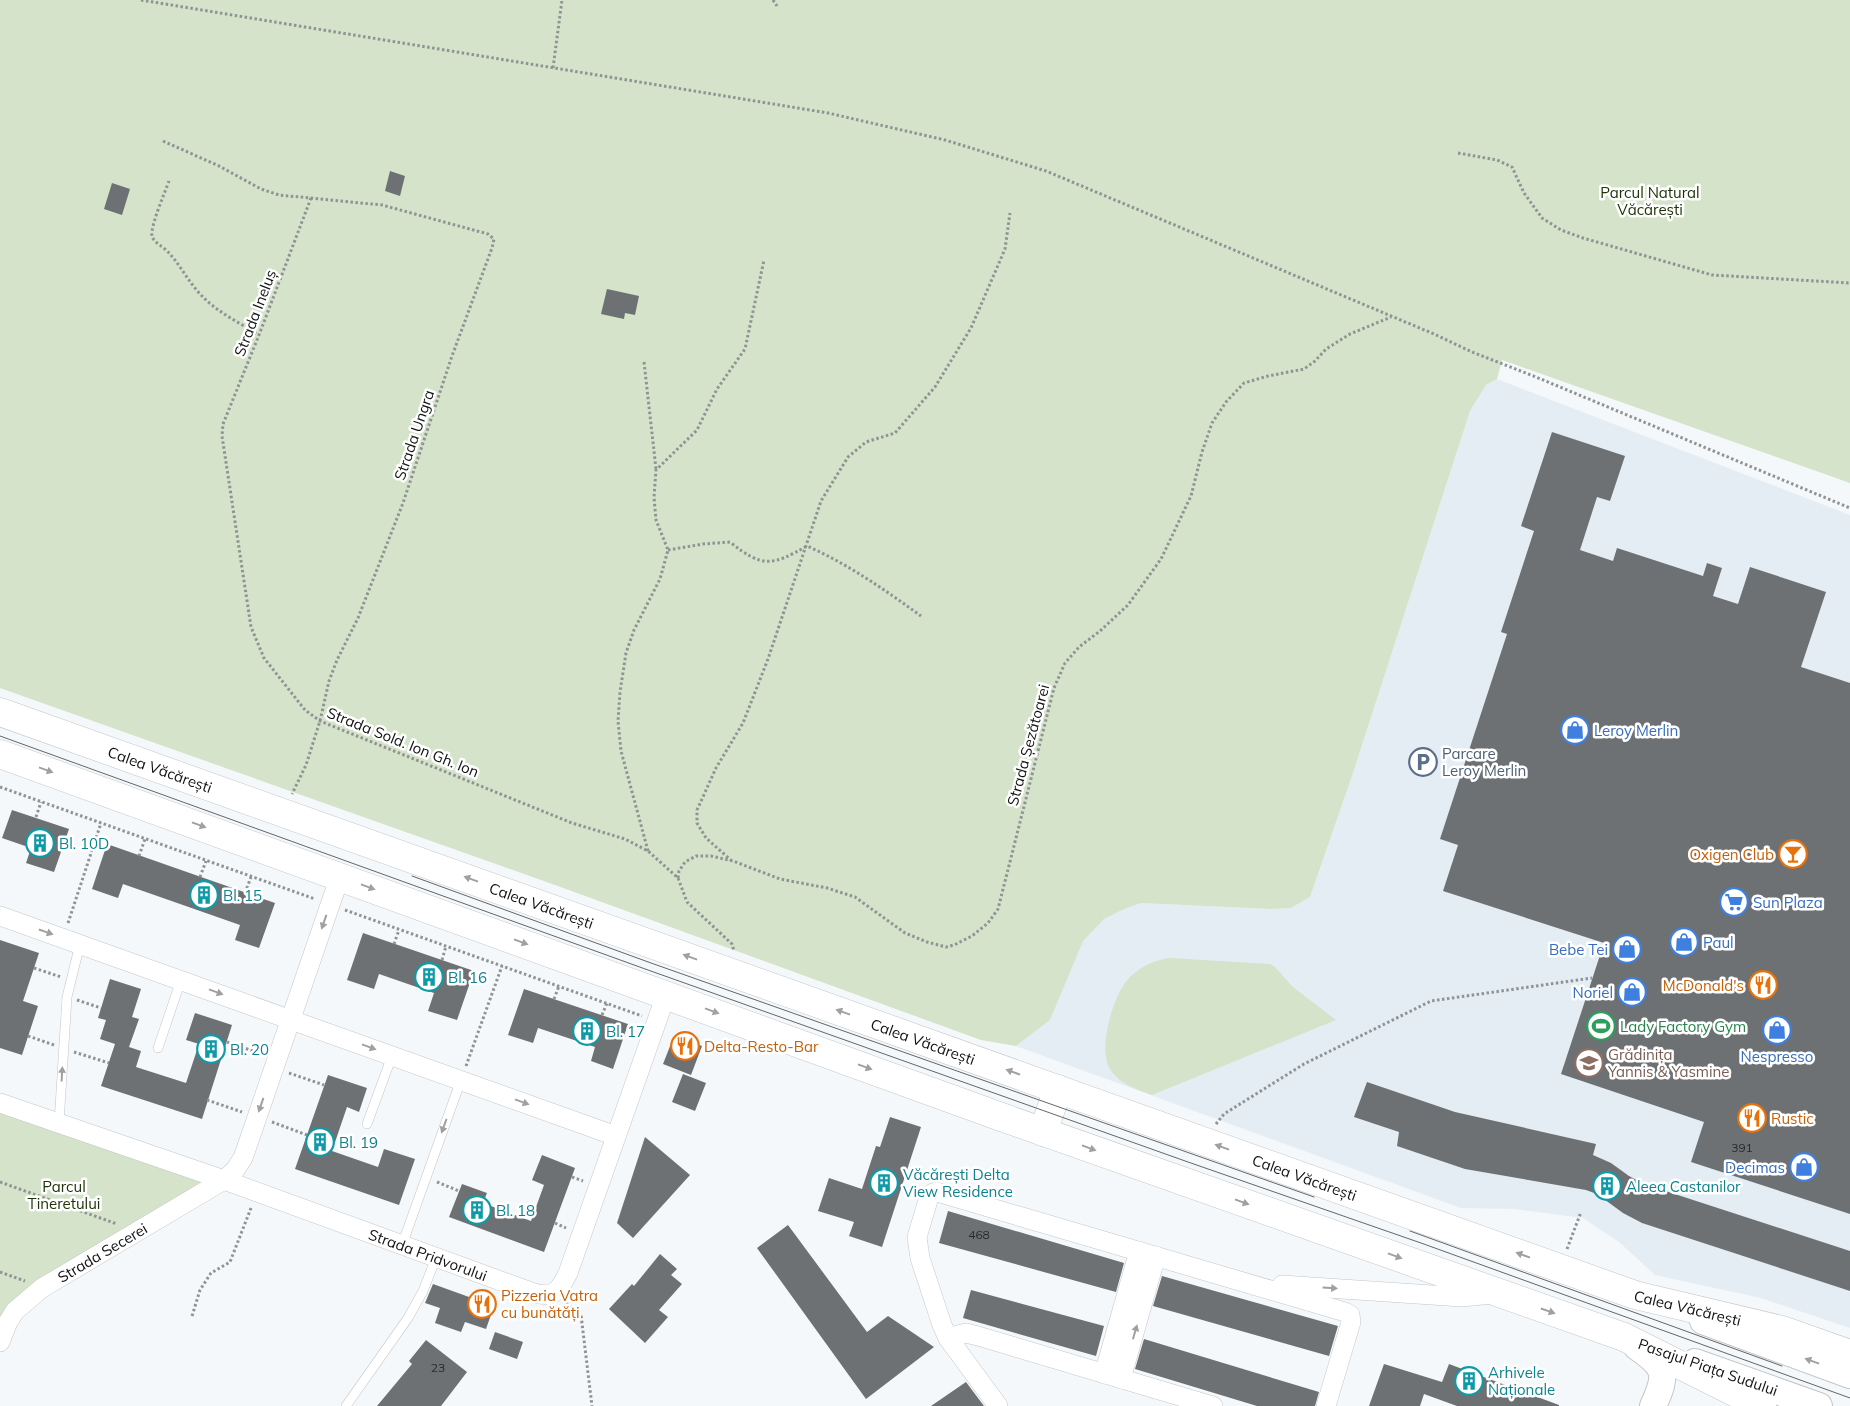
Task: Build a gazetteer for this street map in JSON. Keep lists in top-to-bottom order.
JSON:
{
  "streets": {
    "main road": ["Calea Văcărești", "Pasajul Piața Sudului"],
    "street": ["Strada Secerei", "Strada Pridvorului"],
    "path": [
      "Strada Ineluș",
      "Strada Ungra",
      "Strada Sold. Ion Gh. Ion",
      "Strada Șezătoarei"
    ]
  },
  "crossings": [
    ["Strada Ineluș", "Strada Ungra"],
    ["Strada Ineluș", "Strada Sold. Ion Gh. Ion"],
    ["Strada Ungra", "Strada Sold. Ion Gh. Ion"],
    ["Strada Ungra", "Calea Văcărești"],
    ["Strada Secerei", "Strada Pridvorului"]
  ],
  "parks": ["Parcul Natural Văcărești", "Parcul Tineretului"],
  "places": {
    "shop": [
      "Leroy Merlin",
      "Paul",
      "Bebe Tei",
      "Noriel",
      "Nespresso",
      "Decimas"
    ],
    "parking": ["Parcare Leroy Merlin"],
    "building": [
      "Bl. 10D",
      "Bl. 15",
      "Bl. 16",
      "Bl. 17",
      "Bl. 20",
      "Bl. 19",
      "Văcărești Delta View Residence",
      "Aleea Castanilor",
      "Bl. 18",
      "Arhivele Naționale"
    ],
    "bar": ["Oxigen Club"],
    "supermarket": ["Sun Plaza"],
    "restaurant": [
      "McDonald's",
      "Delta-Resto-Bar",
      "Rustic",
      "Pizzeria Vatra cu bunătăți"
    ],
    "sports": ["Lady Factory Gym"],
    "school or university": ["Grădinița Yannis & Yasmine"]
  },
  "house_numbers": ["391", "468", "23"]
}
